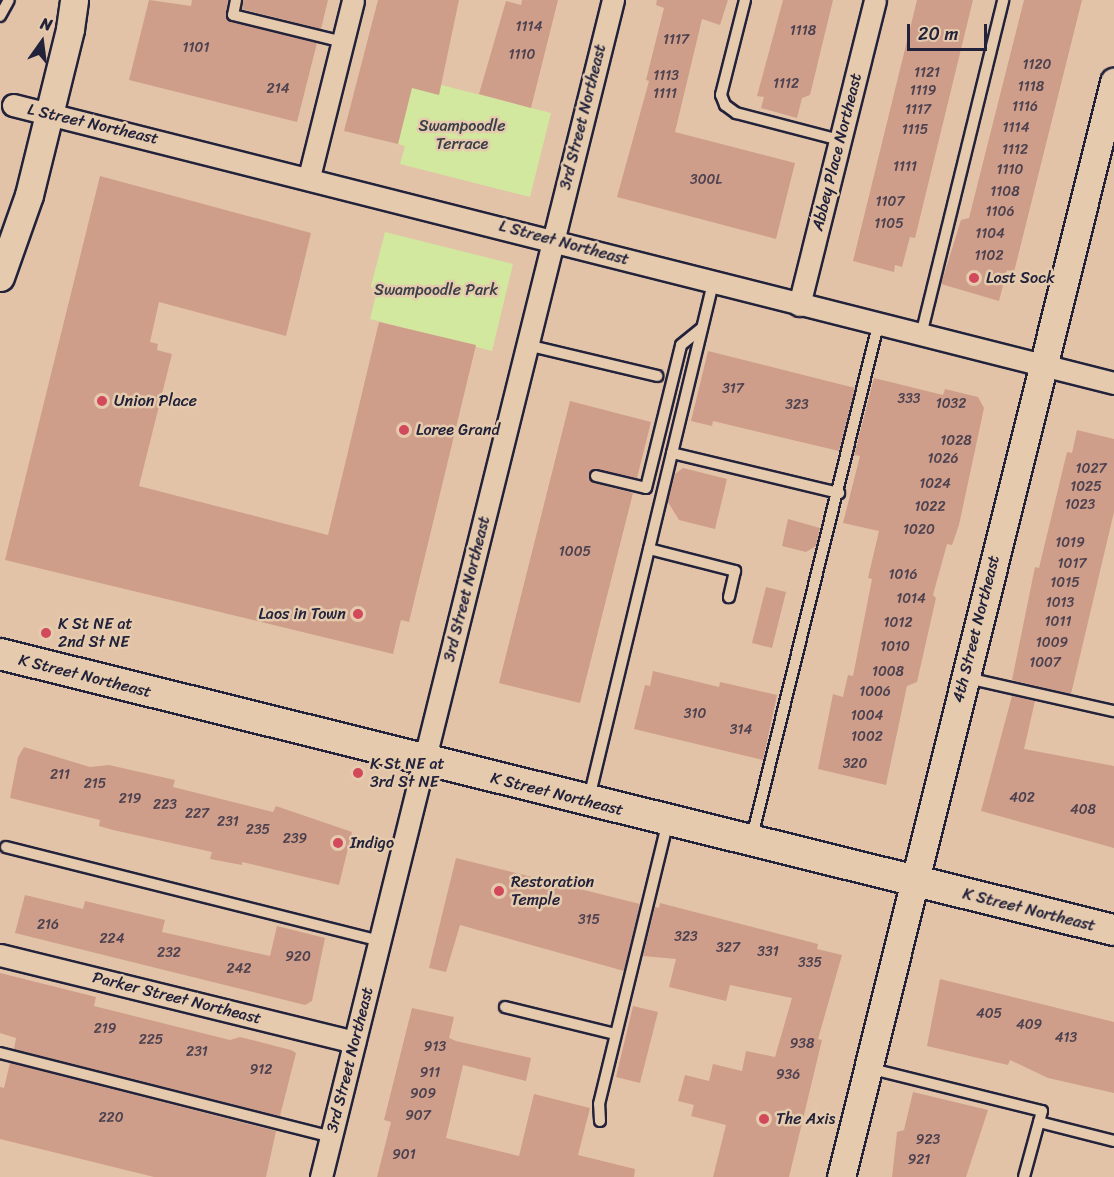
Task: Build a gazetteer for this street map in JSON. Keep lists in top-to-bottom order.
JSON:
{
  "streets": {
    "main road": ["K Street Northeast"],
    "street": [
      "3rd Street Northeast",
      "L Street Northeast",
      "Abbey Place Northeast",
      "4th Street Northeast",
      "Parker Street Northeast"
    ]
  },
  "crossings": [
    ["3rd Street Northeast", "L Street Northeast"],
    ["3rd Street Northeast", "K Street Northeast"],
    ["3rd Street Northeast", "Parker Street Northeast"],
    ["L Street Northeast", "Abbey Place Northeast"],
    ["L Street Northeast", "4th Street Northeast"],
    ["4th Street Northeast", "K Street Northeast"]
  ],
  "parks": ["Swampoodle Terrace", "Swampoodle Park"],
  "places": [
    "Lost Sock",
    "Union Place",
    "Loree Grand",
    "Laos in Town",
    "K St NE at 2nd St NE",
    "K St NE at 3rd St NE",
    "Indigo",
    "Restoration Temple",
    "The Axis"
  ],
  "house_numbers": [
    "1114",
    "1118",
    "1117",
    "1101",
    "1110",
    "1120",
    "1121",
    "1113",
    "1112",
    "1118",
    "214",
    "1119",
    "1111",
    "1116",
    "1117",
    "1114",
    "1115",
    "1112",
    "1111",
    "1110",
    "300L",
    "1108",
    "1107",
    "1106",
    "1105",
    "1104",
    "1102",
    "317",
    "333",
    "1032",
    "323",
    "1028",
    "1026",
    "1027",
    "1024",
    "1025",
    "1023",
    "1022",
    "1020",
    "1019",
    "1005",
    "1017",
    "1016",
    "1015",
    "1014",
    "1013",
    "1011",
    "1012",
    "1009",
    "1010",
    "1007",
    "1008",
    "1006",
    "310",
    "1004",
    "314",
    "1002",
    "320",
    "211",
    "215",
    "402",
    "219",
    "223",
    "408",
    "227",
    "231",
    "235",
    "239",
    "315",
    "216",
    "323",
    "224",
    "327",
    "331",
    "232",
    "920",
    "335",
    "242",
    "405",
    "409",
    "219",
    "413",
    "225",
    "938",
    "913",
    "231",
    "912",
    "911",
    "936",
    "909",
    "907",
    "220",
    "923",
    "901",
    "921"
  ],
  "scale_bar": "20 m",
  "north": "top"
}
